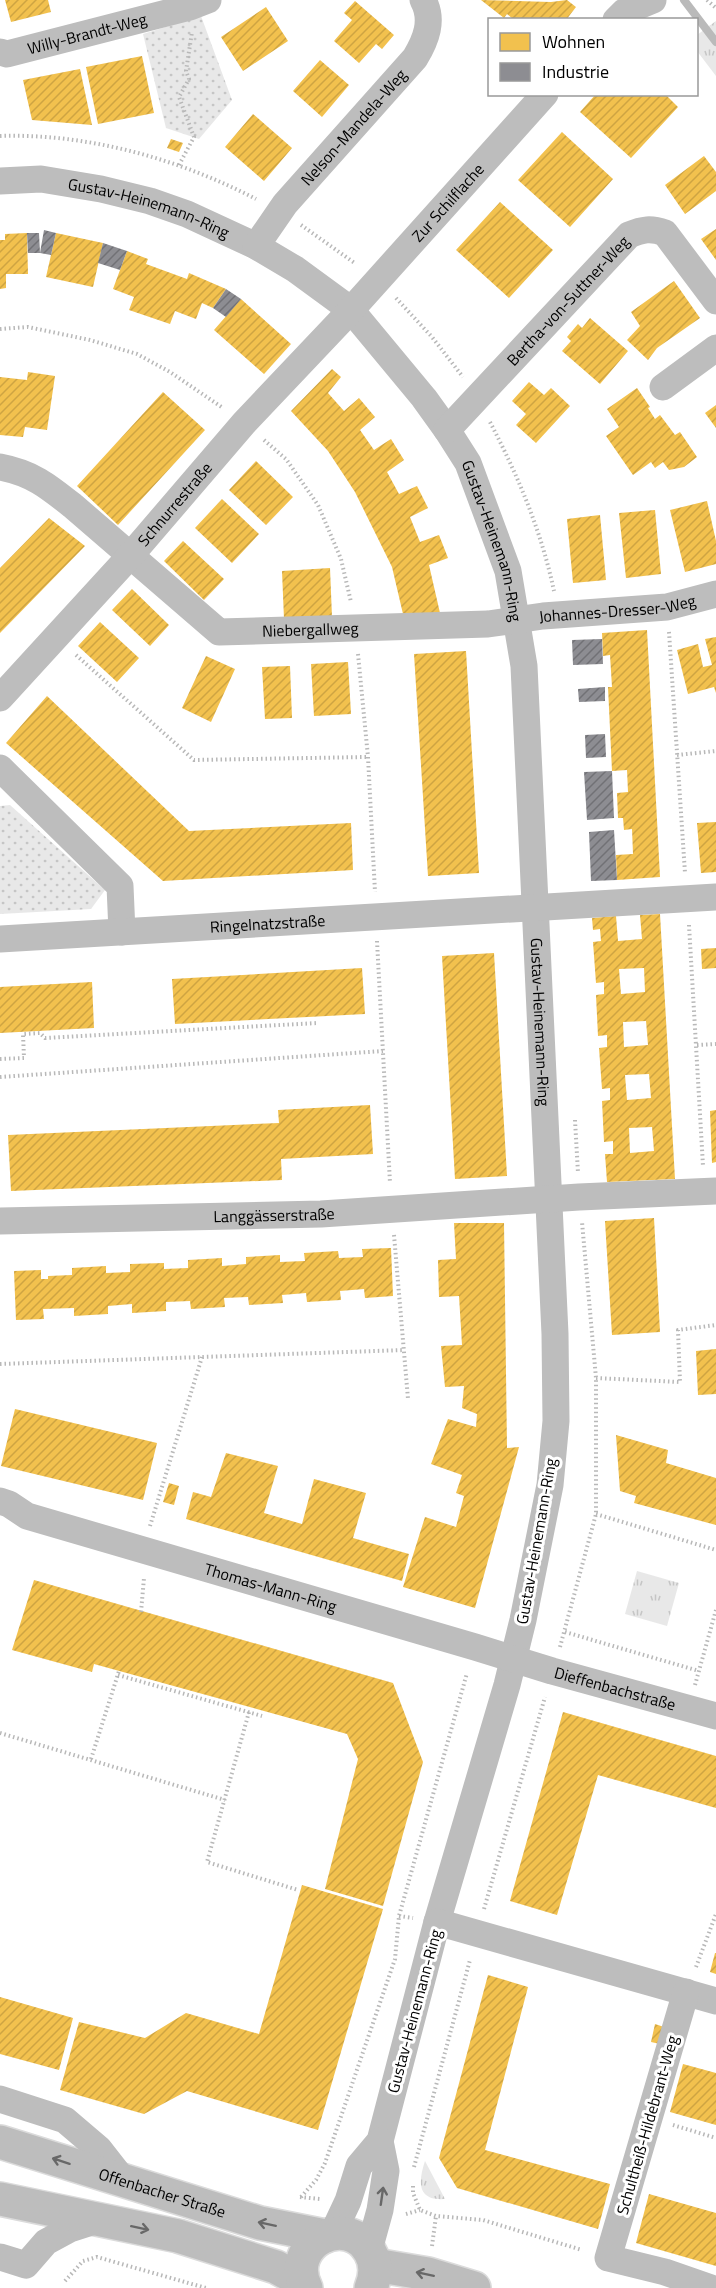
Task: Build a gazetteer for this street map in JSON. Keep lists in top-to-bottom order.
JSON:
{
  "streets": {
    "main road": ["Offenbacher Straße"],
    "street": [
      "Willy-Brandt-Weg",
      "Nelson-Mandela-Weg",
      "Zur Schilflache",
      "Gustav-Heinemann-Ring",
      "Bertha-von-Suttner-Weg",
      "Schnurrestraße",
      "Johannes-Dresser-Weg",
      "Niebergallweg",
      "Ringelnatzstraße",
      "Langgässerstraße",
      "Thomas-Mann-Ring",
      "Dieffenbachstraße",
      "Schultheiß-Hildebrant-Weg"
    ]
  },
  "crossings": [
    ["Nelson-Mandela-Weg", "Gustav-Heinemann-Ring"],
    ["Zur Schilflache", "Gustav-Heinemann-Ring"],
    ["Zur Schilflache", "Schnurrestraße"],
    ["Gustav-Heinemann-Ring", "Bertha-von-Suttner-Weg"],
    ["Gustav-Heinemann-Ring", "Schnurrestraße"],
    ["Gustav-Heinemann-Ring", "Johannes-Dresser-Weg"],
    ["Gustav-Heinemann-Ring", "Niebergallweg"],
    ["Gustav-Heinemann-Ring", "Ringelnatzstraße"],
    ["Gustav-Heinemann-Ring", "Langgässerstraße"],
    ["Gustav-Heinemann-Ring", "Thomas-Mann-Ring"],
    ["Gustav-Heinemann-Ring", "Dieffenbachstraße"],
    ["Gustav-Heinemann-Ring", "Offenbacher Straße"],
    ["Schnurrestraße", "Niebergallweg"],
    ["Johannes-Dresser-Weg", "Niebergallweg"],
    ["Thomas-Mann-Ring", "Dieffenbachstraße"]
  ],
  "legend": ["Wohnen", "Industrie"]
}
